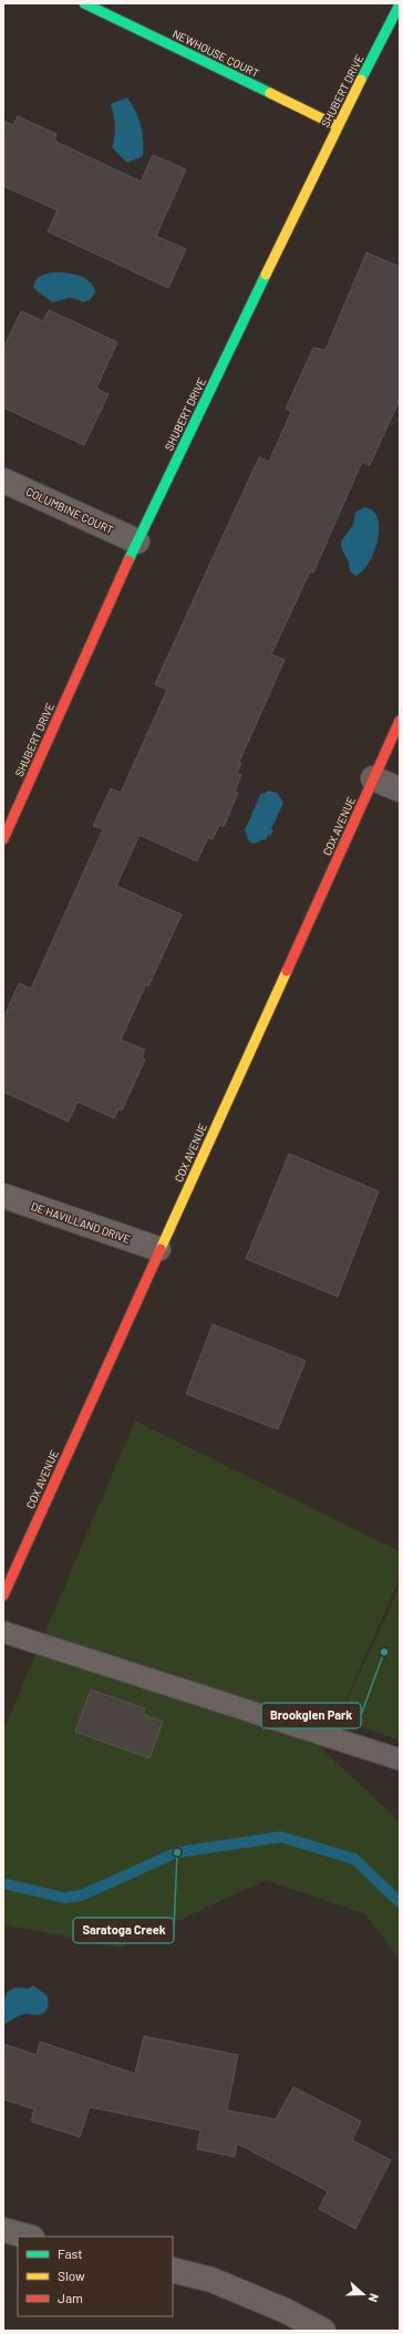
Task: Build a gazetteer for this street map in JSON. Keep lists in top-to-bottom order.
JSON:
{
  "streets": {
    "street": [
      "NEWHOUSE COURT",
      "SHUBERT DRIVE",
      "COLUMBINE COURT",
      "COX AVENUE",
      "DE HAVILLAND DRIVE"
    ]
  },
  "crossings": [
    ["NEWHOUSE COURT", "SHUBERT DRIVE"],
    ["SHUBERT DRIVE", "COLUMBINE COURT"],
    ["COX AVENUE", "DE HAVILLAND DRIVE"]
  ],
  "places": ["Brookglen Park", "Saratoga Creek"],
  "legend": ["Fast", "Slow", "Jam"],
  "north": "right"
}
